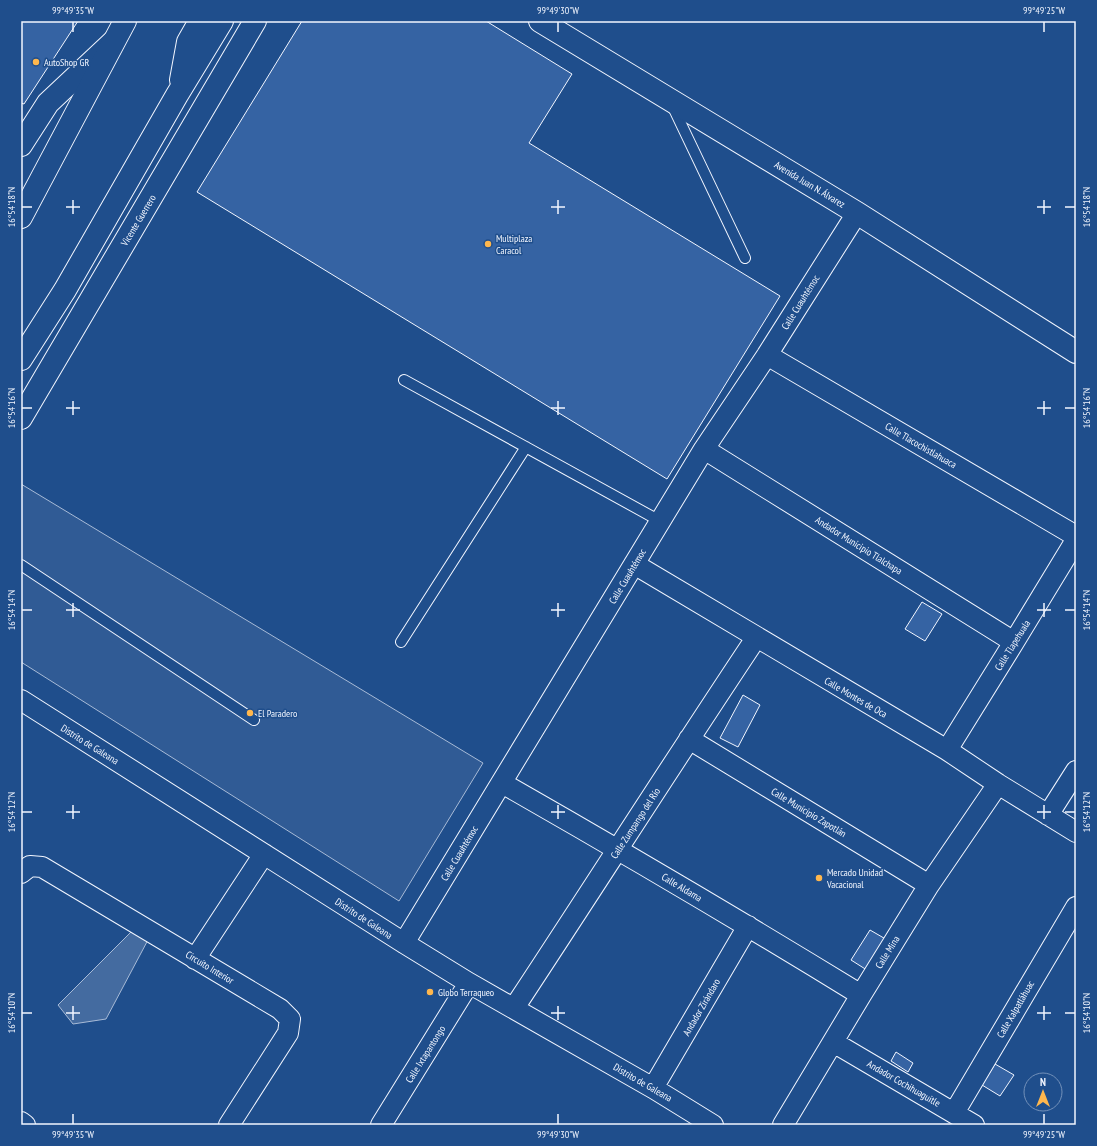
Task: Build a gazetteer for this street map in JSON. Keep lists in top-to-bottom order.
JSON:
{
  "streets": {
    "main road": ["Avenida Juan N. Álvarez", "Vicente Guerrero"],
    "street": [
      "Calle Cuauhtémoc",
      "Calle Tlacochistlahuaca",
      "Andador Municipio Tlalchapa",
      "Calle Tlapehuala",
      "Calle Montes de Oca",
      "Distrito de Galeana",
      "Calle Municipio Zapotlán",
      "Calle Zumpango del Río",
      "Calle Aldama",
      "Calle Mina",
      "Circuito Interior",
      "Andador Zirándaro",
      "Calle Xalpatláhuac",
      "Calle Ixtapantongo",
      "Andador Cochihuaguitle"
    ]
  },
  "crossings": [
    ["Avenida Juan N. Álvarez", "Calle Cuauhtémoc"],
    ["Calle Cuauhtémoc", "Calle Tlacochistlahuaca"],
    ["Calle Cuauhtémoc", "Andador Municipio Tlalchapa"],
    ["Calle Cuauhtémoc", "Calle Montes de Oca"],
    ["Calle Cuauhtémoc", "Distrito de Galeana"],
    ["Calle Cuauhtémoc", "Calle Aldama"],
    ["Andador Municipio Tlalchapa", "Calle Tlapehuala"],
    ["Calle Tlapehuala", "Calle Montes de Oca"],
    ["Calle Montes de Oca", "Calle Zumpango del Río"],
    ["Calle Montes de Oca", "Calle Mina"],
    ["Distrito de Galeana", "Calle Zumpango del Río"],
    ["Distrito de Galeana", "Andador Zirándaro"],
    ["Distrito de Galeana", "Calle Ixtapantongo"],
    ["Calle Municipio Zapotlán", "Calle Zumpango del Río"],
    ["Calle Municipio Zapotlán", "Calle Mina"],
    ["Calle Zumpango del Río", "Calle Aldama"],
    ["Calle Aldama", "Calle Mina"],
    ["Calle Aldama", "Andador Zirándaro"],
    ["Calle Mina", "Andador Cochihuaguitle"],
    ["Calle Xalpatláhuac", "Andador Cochihuaguitle"]
  ],
  "places": [
    "AutoShop GR",
    "Multiplaza Caracol",
    "El Paradero",
    "Mercado Unidad Vacacional",
    "Globo Terraqueo"
  ],
  "north": "top",
  "coordinates": [
    "99°49'35\"W",
    "99°49'30\"W",
    "99°49'25\"W",
    "16°54'18\"N",
    "16°54'16\"N",
    "16°54'14\"N",
    "16°54'12\"N",
    "16°54'10\"N"
  ]
}
